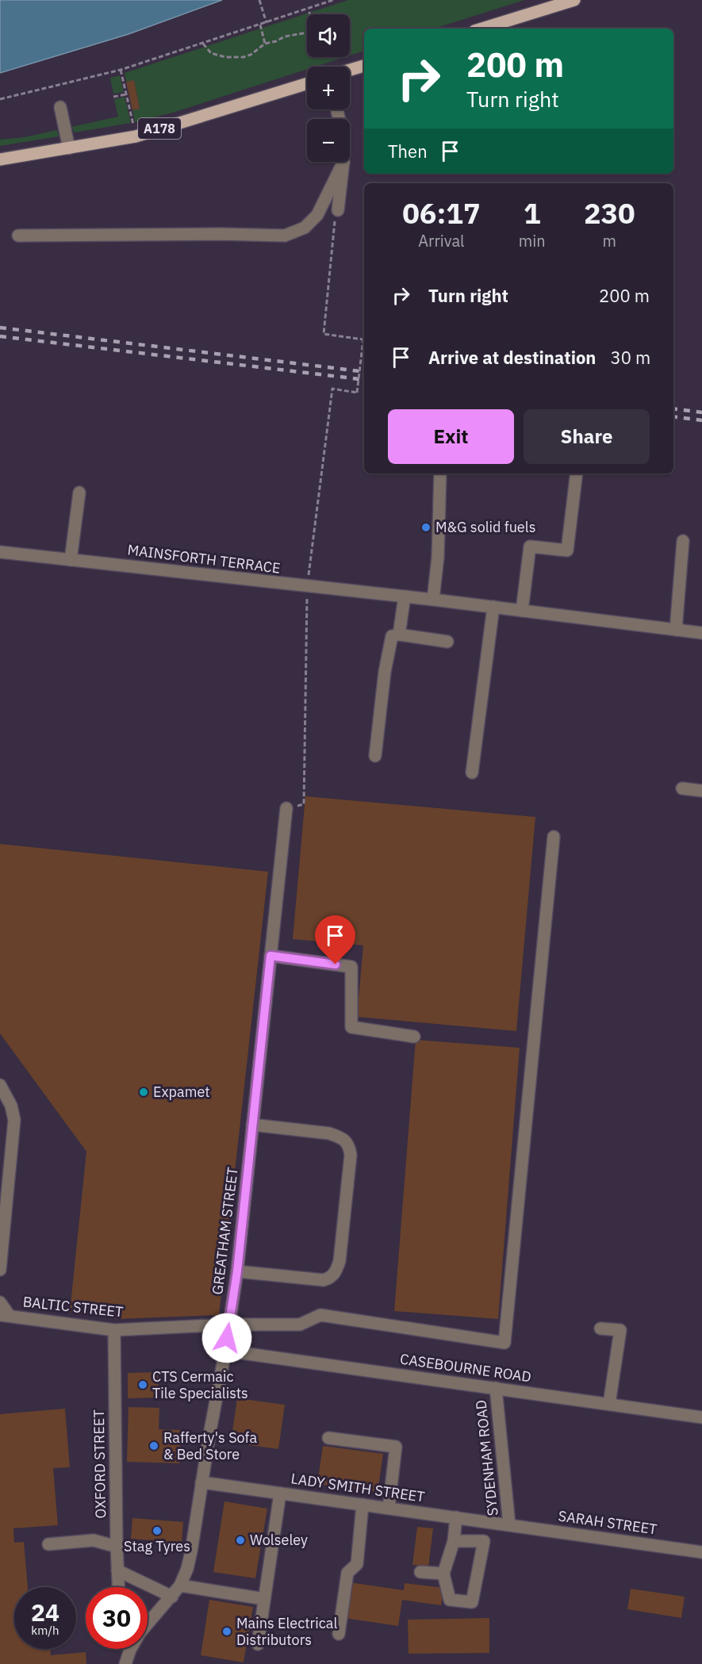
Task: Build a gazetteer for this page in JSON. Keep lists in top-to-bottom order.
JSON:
{
  "streets": {
    "main road": ["A178"],
    "street": [
      "MAINSFORTH TERRACE",
      "GREATHAM STREET",
      "BALTIC STREET",
      "CASEBOURNE ROAD",
      "SYDENHAM ROAD",
      "OXFORD STREET",
      "LADY SMITH STREET",
      "SARAH STREET"
    ]
  },
  "crossings": [
    ["GREATHAM STREET", "BALTIC STREET"],
    ["GREATHAM STREET", "CASEBOURNE ROAD"],
    ["GREATHAM STREET", "LADY SMITH STREET"],
    ["BALTIC STREET", "OXFORD STREET"],
    ["CASEBOURNE ROAD", "SYDENHAM ROAD"],
    ["SYDENHAM ROAD", "LADY SMITH STREET"],
    ["SYDENHAM ROAD", "SARAH STREET"],
    ["LADY SMITH STREET", "SARAH STREET"]
  ],
  "places": [
    "M&G solid fuels",
    "Expamet",
    "CTS Cermaic Tile Specialists",
    "Rafferty's Sofa & Bed Store",
    "Stag Tyres",
    "Wolseley",
    "Mains Electrical Distributors"
  ],
  "page": {
    "map_buttons": ["+", "−"],
    "turn": ["200 m", "Turn right"],
    "then": "Then",
    "eta": [
      "06:17",
      "Arrival",
      "1",
      "min",
      "230",
      "m"
    ],
    "list": [
      {
        "name": "Turn right",
        "value": "200 m"
      },
      {
        "name": "Arrive at destination",
        "value": "30 m"
      }
    ],
    "buttons": ["Exit", "Share"],
    "speed": "24 km/h",
    "limit": "30"
  }
}
